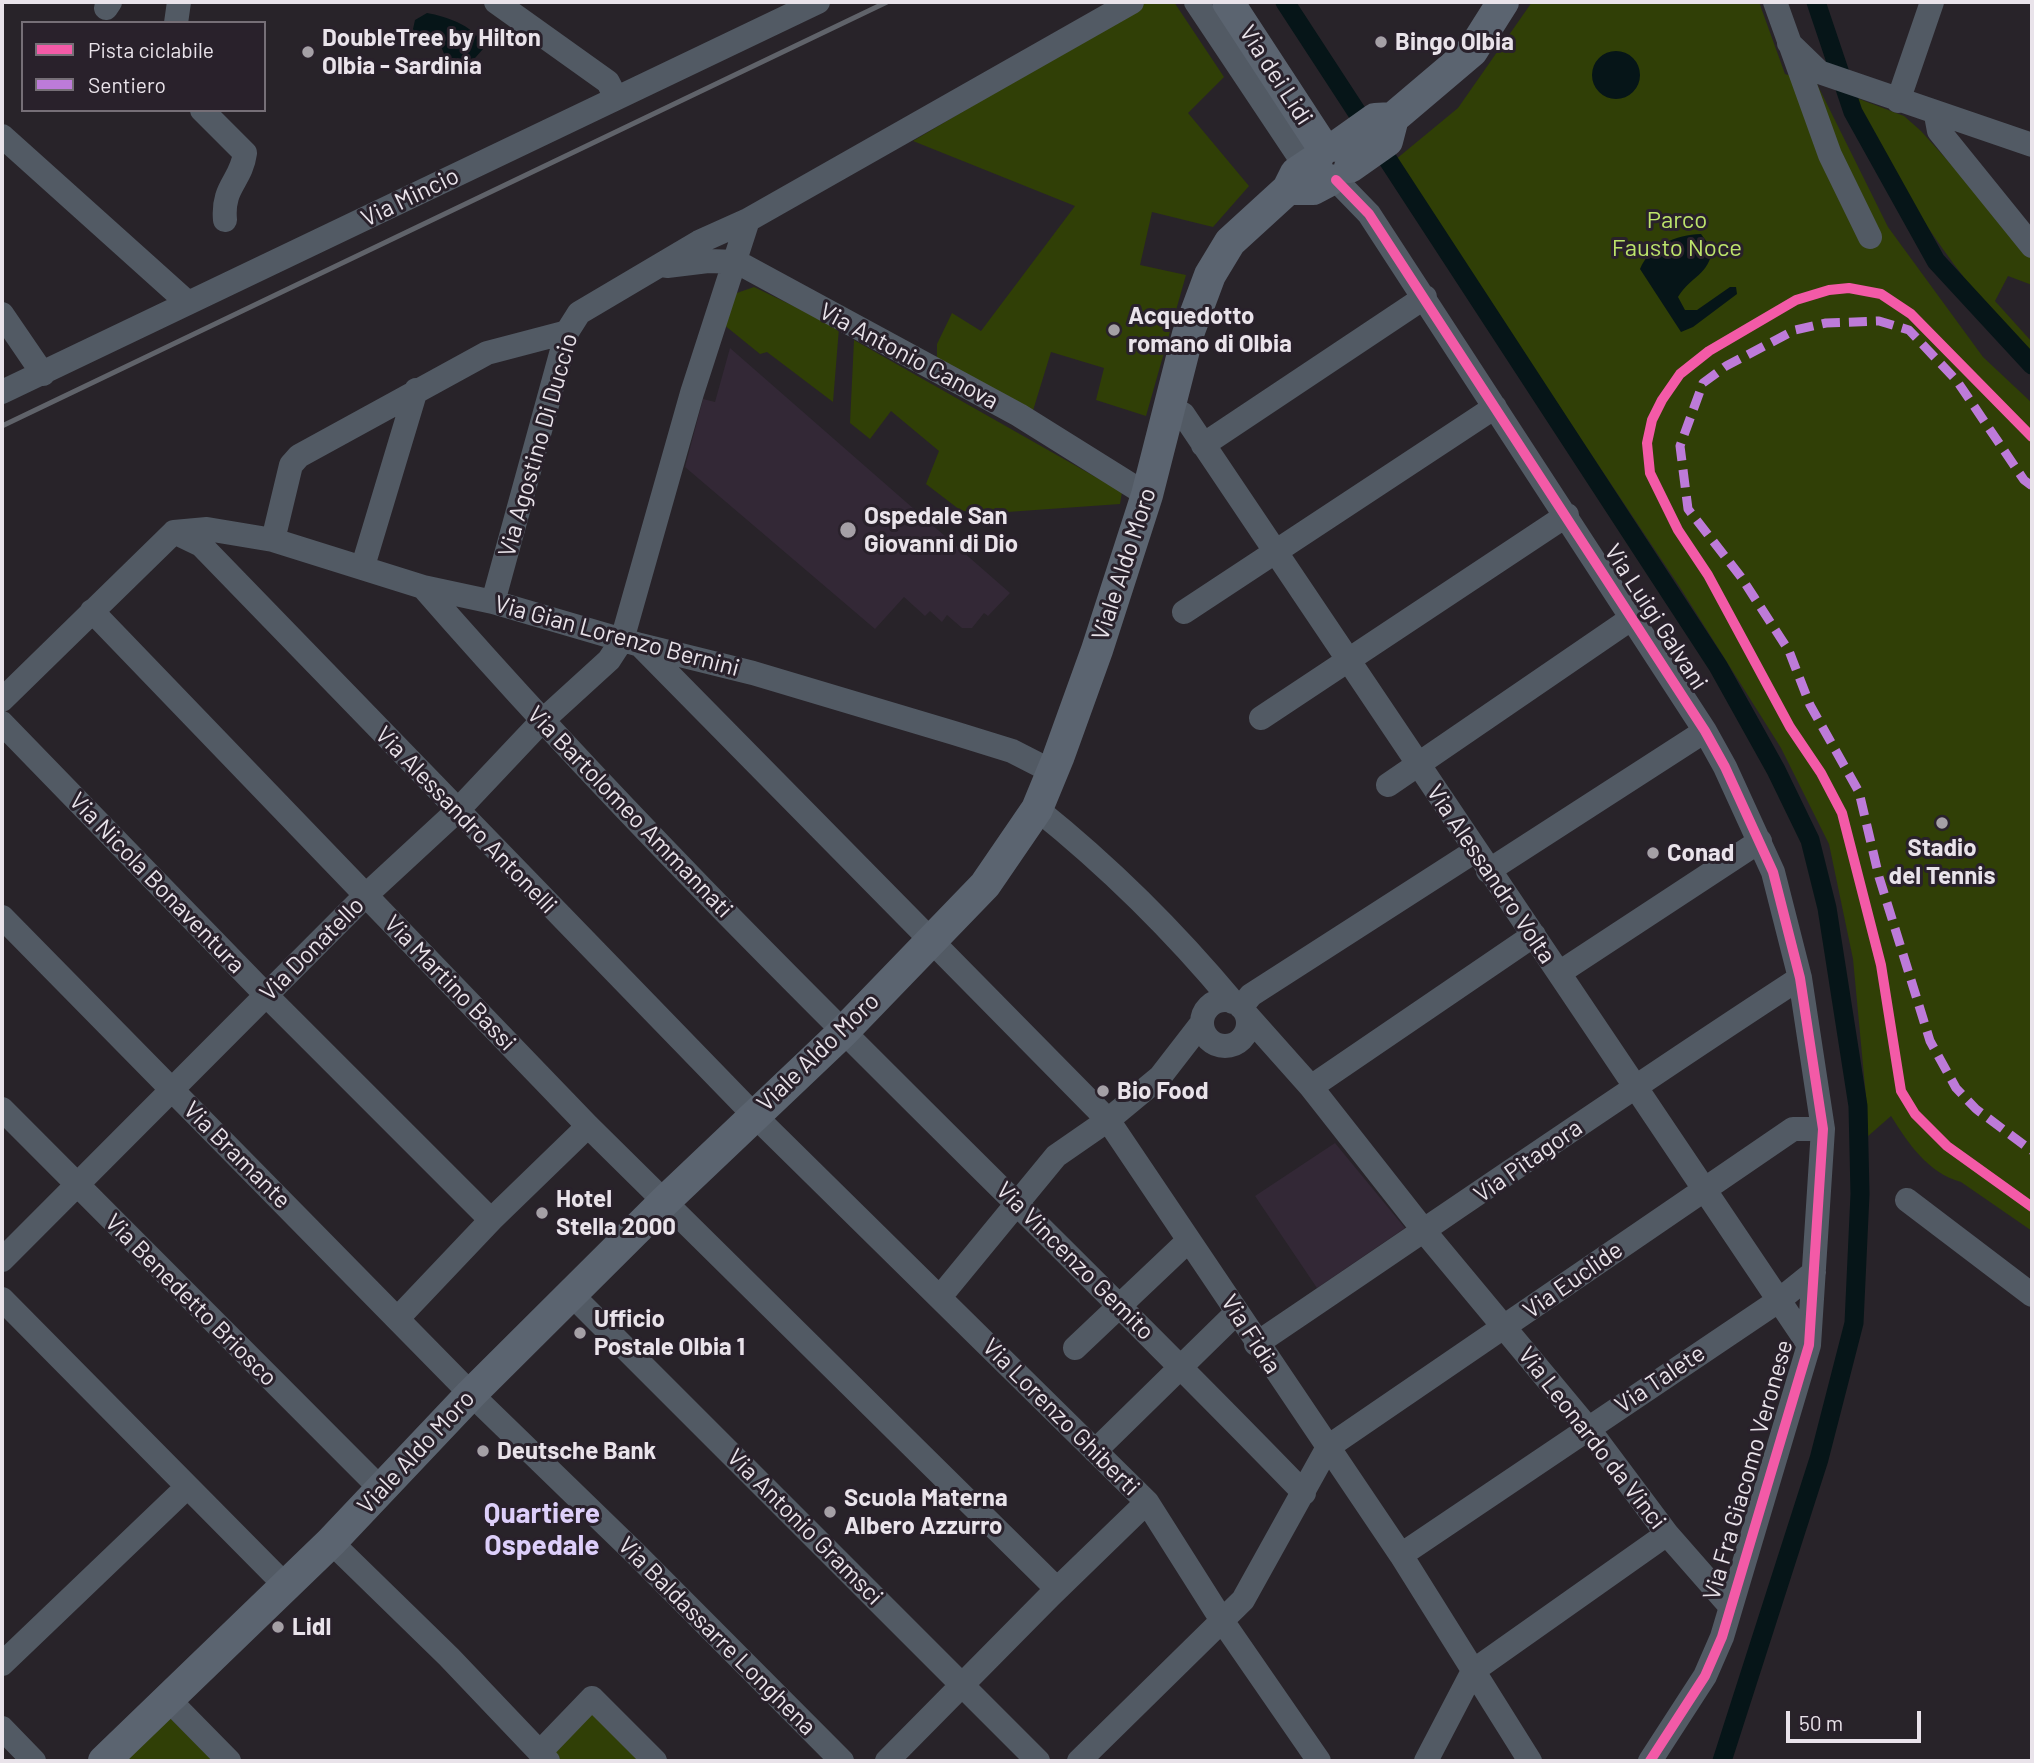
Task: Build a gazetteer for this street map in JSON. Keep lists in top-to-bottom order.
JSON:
{
  "streets": {
    "main road": ["Via dei Lidi", "Viale Aldo Moro"],
    "street": [
      "Via Mincio",
      "Via Antonio Canova",
      "Via Agostino Di Duccio",
      "Via Luigi Galvani",
      "Via Gian Lorenzo Bernini",
      "Via Bartolomeo Ammannati",
      "Via Alessandro Antonelli",
      "Via Alessandro Volta",
      "Via Nicola Bonaventura",
      "Via Donatello",
      "Via Martino Bassi",
      "Via Bramante",
      "Via Pitagora",
      "Via Vincenzo Gemito",
      "Via Euclide",
      "Via Benedetto Briosco",
      "Via Fidia",
      "Via Talete",
      "Via Lorenzo Ghiberti",
      "Via Leonardo da Vinci",
      "Via Fra Giacomo Veronese",
      "Via Antonio Gramsci",
      "Via Baldassarre Longhena"
    ]
  },
  "crossings": [
    ["Via dei Lidi", "Viale Aldo Moro"],
    ["Via dei Lidi", "Via Luigi Galvani"],
    ["Via Antonio Canova", "Via Agostino Di Duccio"],
    ["Via Antonio Canova", "Viale Aldo Moro"],
    ["Via Agostino Di Duccio", "Via Gian Lorenzo Bernini"],
    ["Viale Aldo Moro", "Via Luigi Galvani"],
    ["Viale Aldo Moro", "Via Gian Lorenzo Bernini"],
    ["Viale Aldo Moro", "Via Bartolomeo Ammannati"],
    ["Viale Aldo Moro", "Via Alessandro Antonelli"],
    ["Viale Aldo Moro", "Via Alessandro Volta"],
    ["Viale Aldo Moro", "Via Martino Bassi"],
    ["Viale Aldo Moro", "Via Bramante"],
    ["Viale Aldo Moro", "Via Vincenzo Gemito"],
    ["Viale Aldo Moro", "Via Benedetto Briosco"],
    ["Viale Aldo Moro", "Via Fidia"],
    ["Viale Aldo Moro", "Via Lorenzo Ghiberti"],
    ["Viale Aldo Moro", "Via Leonardo da Vinci"],
    ["Viale Aldo Moro", "Via Antonio Gramsci"],
    ["Viale Aldo Moro", "Via Baldassarre Longhena"],
    ["Via Luigi Galvani", "Via Pitagora"],
    ["Via Luigi Galvani", "Via Euclide"],
    ["Via Luigi Galvani", "Via Fra Giacomo Veronese"],
    ["Via Gian Lorenzo Bernini", "Via Bartolomeo Ammannati"],
    ["Via Gian Lorenzo Bernini", "Via Alessandro Antonelli"],
    ["Via Gian Lorenzo Bernini", "Via Donatello"],
    ["Via Gian Lorenzo Bernini", "Via Fidia"],
    ["Via Bartolomeo Ammannati", "Via Donatello"],
    ["Via Bartolomeo Ammannati", "Via Vincenzo Gemito"],
    ["Via Alessandro Antonelli", "Via Donatello"],
    ["Via Alessandro Antonelli", "Via Lorenzo Ghiberti"],
    ["Via Alessandro Volta", "Via Pitagora"],
    ["Via Alessandro Volta", "Via Euclide"],
    ["Via Alessandro Volta", "Via Talete"],
    ["Via Alessandro Volta", "Via Fra Giacomo Veronese"],
    ["Via Nicola Bonaventura", "Via Donatello"],
    ["Via Donatello", "Via Martino Bassi"],
    ["Via Donatello", "Via Bramante"],
    ["Via Donatello", "Via Benedetto Briosco"],
    ["Via Donatello", "Via Fidia"],
    ["Via Bramante", "Via Baldassarre Longhena"],
    ["Via Pitagora", "Via Fidia"],
    ["Via Pitagora", "Via Leonardo da Vinci"],
    ["Via Euclide", "Via Fidia"],
    ["Via Euclide", "Via Leonardo da Vinci"],
    ["Via Euclide", "Via Fra Giacomo Veronese"],
    ["Via Fidia", "Via Talete"],
    ["Via Talete", "Via Leonardo da Vinci"],
    ["Via Talete", "Via Fra Giacomo Veronese"],
    ["Via Leonardo da Vinci", "Via Fra Giacomo Veronese"]
  ],
  "districts": ["Quartiere Ospedale"],
  "parks": ["Parco Fausto Noce"],
  "places": [
    "Bingo Olbia",
    "DoubleTree by Hilton Olbia - Sardinia",
    "Acquedotto romano di Olbia",
    "Ospedale San Giovanni di Dio",
    "Stadio del Tennis",
    "Conad",
    "Bio Food",
    "Hotel Stella 2000",
    "Ufficio Postale Olbia 1",
    "Deutsche Bank",
    "Scuola Materna Albero Azzurro",
    "Lidl"
  ],
  "legend": ["Pista ciclabile", "Sentiero"],
  "scale_bar": "50 m"
}
